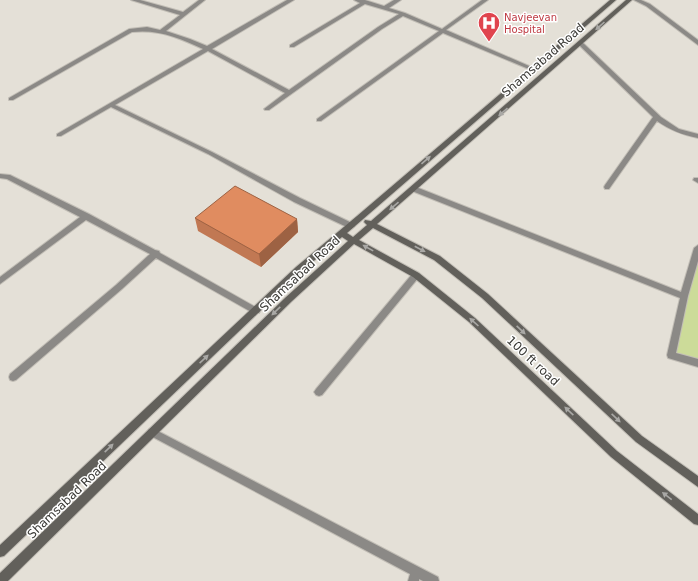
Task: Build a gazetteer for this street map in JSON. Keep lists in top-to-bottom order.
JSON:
{
  "streets": {
    "main road": ["Shamsabad Road", "100 ft road"]
  },
  "crossings": [
    ["Shamsabad Road", "100 ft road"]
  ],
  "places": {
    "hospital": ["Navjeevan Hospital"]
  }
}
